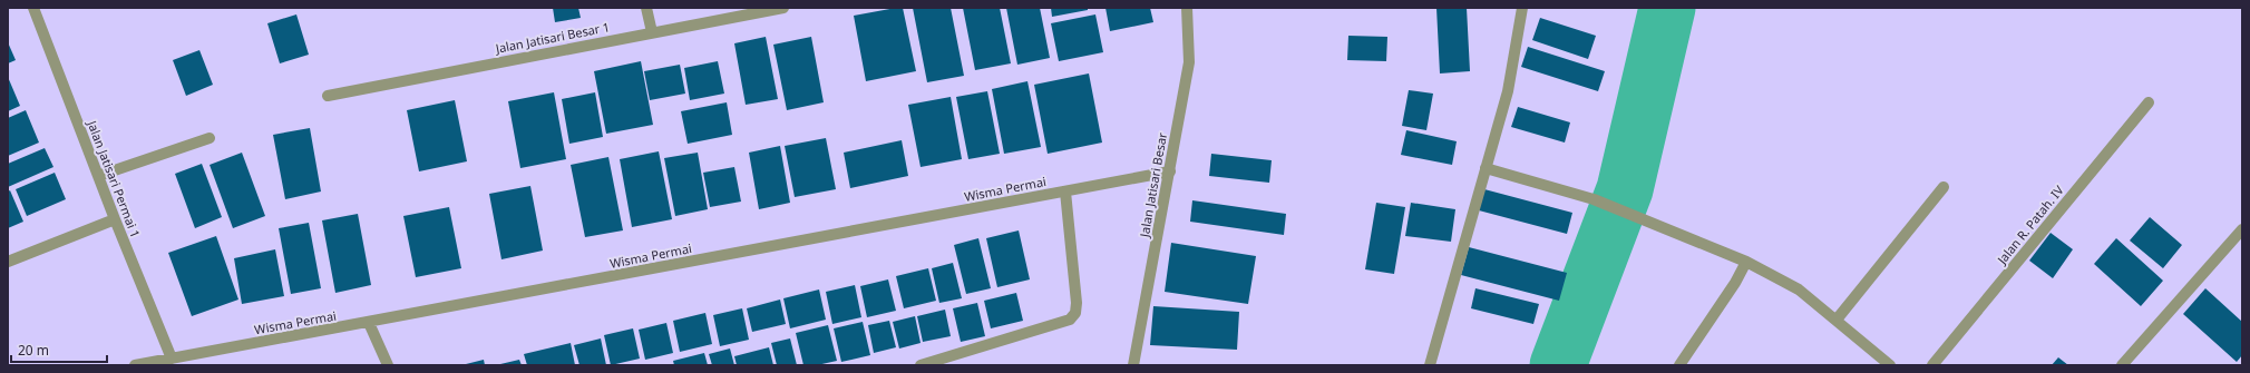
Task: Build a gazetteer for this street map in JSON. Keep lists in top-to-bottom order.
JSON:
{
  "streets": {
    "street": [
      "Jalan Jatisari Besar 1",
      "Jalan Jatisari Permai 1",
      "Jalan Jatisari Besar",
      "Wisma Permai",
      "Jalan R. Patah. IV"
    ]
  },
  "crossings": [
    ["Jalan Jatisari Permai 1", "Wisma Permai"],
    ["Jalan Jatisari Besar", "Wisma Permai"]
  ],
  "scale_bar": "20 m"
}
